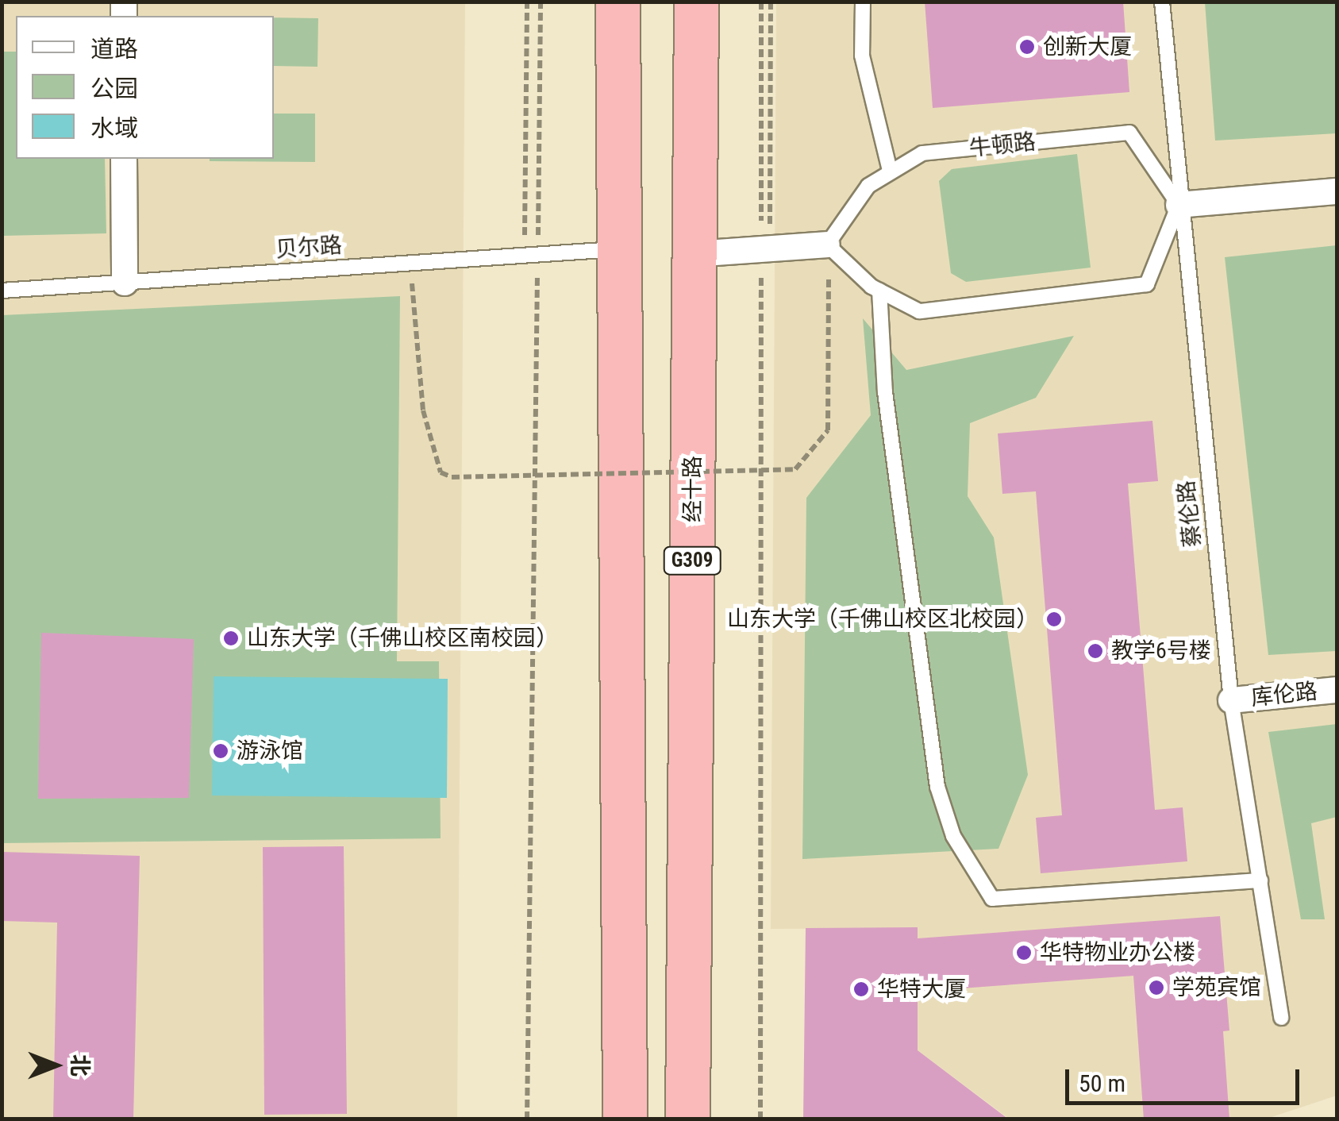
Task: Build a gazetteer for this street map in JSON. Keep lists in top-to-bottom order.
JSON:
{
  "streets": {
    "highway": ["经十路", "G309"],
    "street": ["库伦路"],
    "lane": ["牛顿路", "贝尔路", "蔡伦路"]
  },
  "crossings": [
    ["牛顿路", "蔡伦路"],
    ["蔡伦路", "库伦路"]
  ],
  "places": [
    "创新大厦",
    "山东大学（千佛山校区北校园）",
    "山东大学（千佛山校区南校园）",
    "教学6号楼",
    "游泳馆",
    "华特物业办公楼",
    "学苑宾馆",
    "华特大厦"
  ],
  "legend": ["道路", "公园", "水域"],
  "scale_bar": "50 m",
  "north": "right"
}
